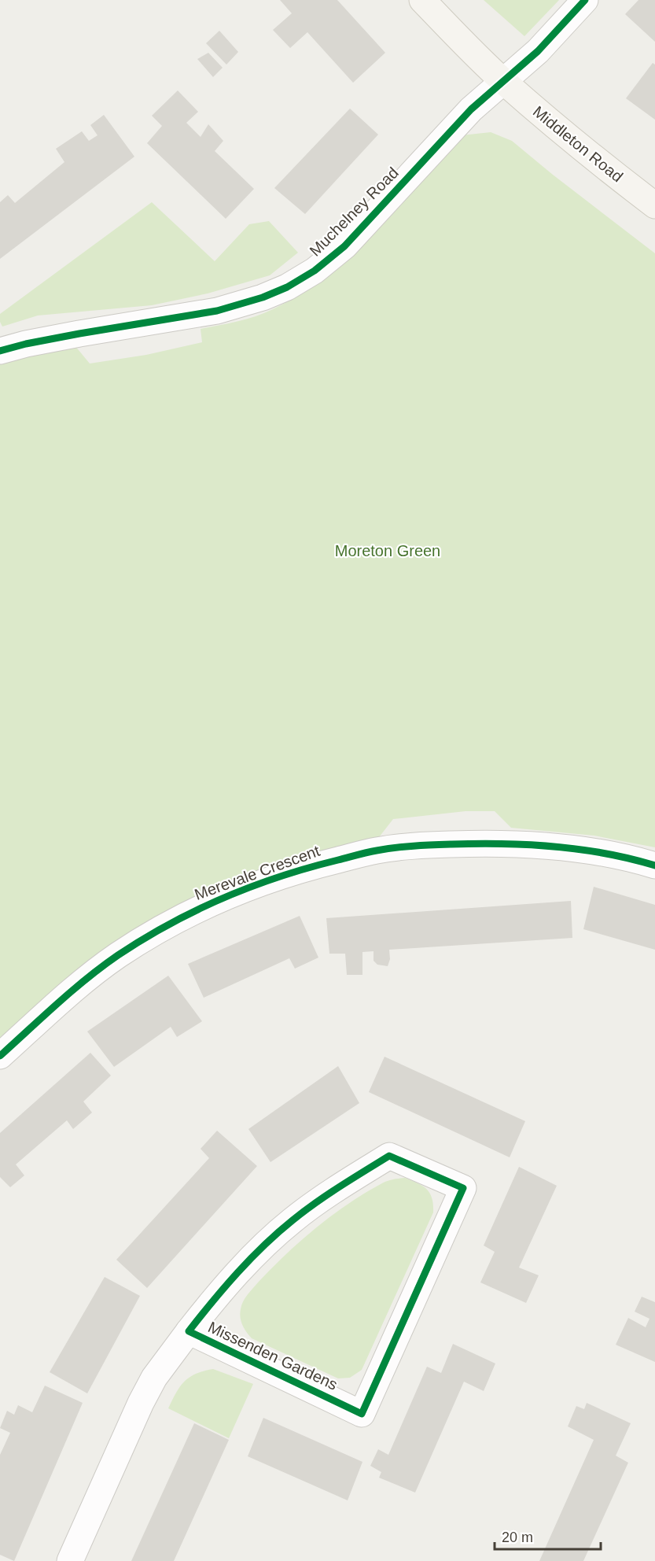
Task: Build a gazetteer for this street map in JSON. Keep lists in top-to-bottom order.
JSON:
{
  "streets": {
    "street": [
      "Middleton Road",
      "Muchelney Road",
      "Merevale Crescent",
      "Missenden Gardens"
    ]
  },
  "crossings": [
    ["Middleton Road", "Muchelney Road"]
  ],
  "parks": ["Moreton Green"],
  "scale_bar": "20 m"
}
